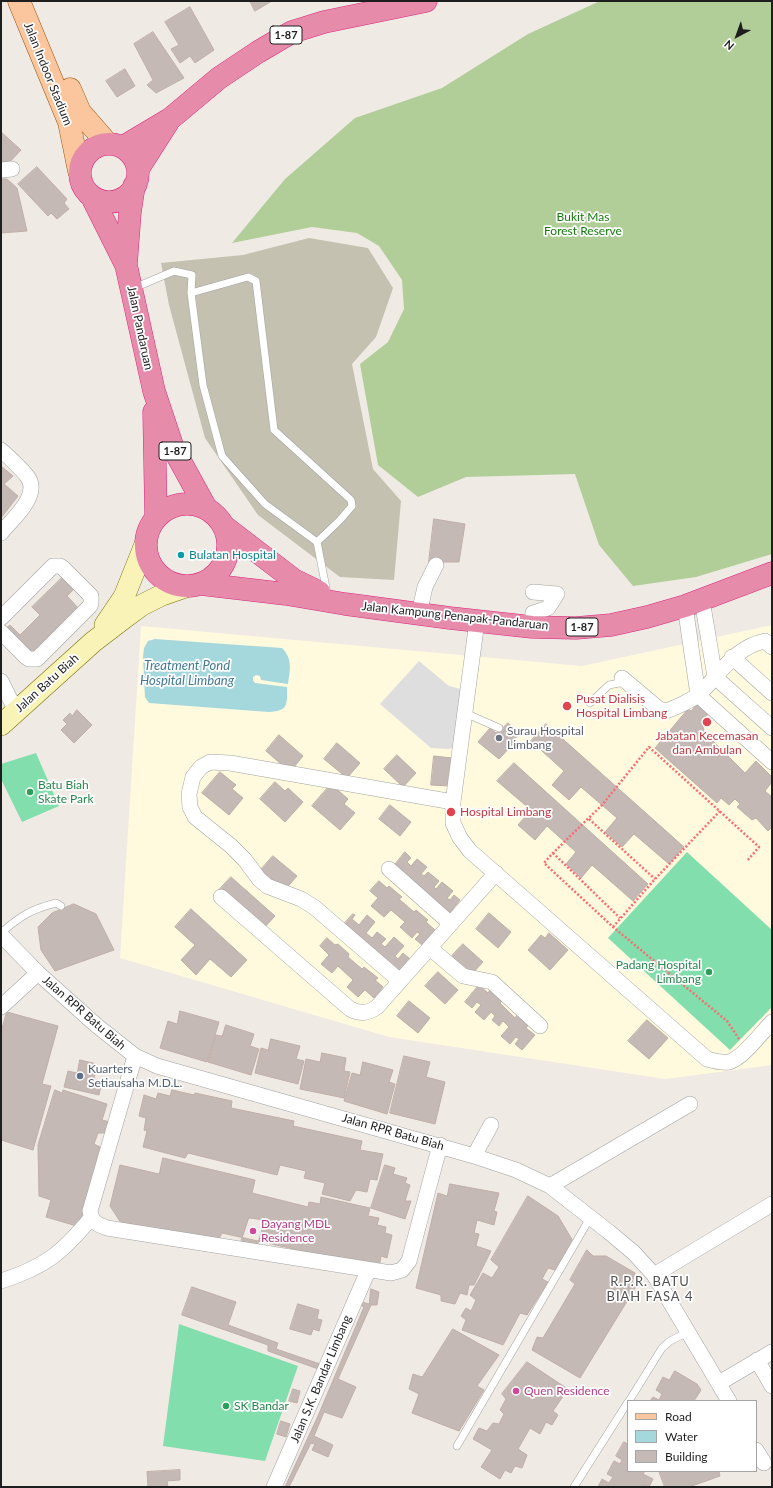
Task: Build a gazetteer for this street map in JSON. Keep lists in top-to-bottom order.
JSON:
{
  "streets": {
    "highway": ["1-87", "Jalan Pandaruan", "Jalan Kampung Penapak-Pandaruan"],
    "main road": ["Jalan Indoor Stadium", "Jalan Batu Biah"],
    "street": ["Jalan RPR Batu Biah", "Jalan S.K. Bandar Limbang"]
  },
  "crossings": [
    ["Jalan Indoor Stadium", "Jalan Pandaruan"],
    ["Jalan Pandaruan", "Jalan Kampung Penapak-Pandaruan"]
  ],
  "districts": ["R.P.R. BATU BIAH FASA 4"],
  "water": ["Treatment Pond Hospital Limbang"],
  "parks": ["Bukit Mas Forest Reserve"],
  "places": [
    "Bulatan Hospital",
    "Pusat Dialisis Hospital Limbang",
    "Jabatan Kecemasan dan Ambulan",
    "Surau Hospital Limbang",
    "Batu Biah Skate Park",
    "Hospital Limbang",
    "Padang Hospital Limbang",
    "Kuarters Setiausaha M.D.L.",
    "Dayang MDL Residence",
    "Quen Residence",
    "SK Bandar"
  ],
  "legend": ["Road", "Water", "Building"],
  "north": "bottom left"
}
